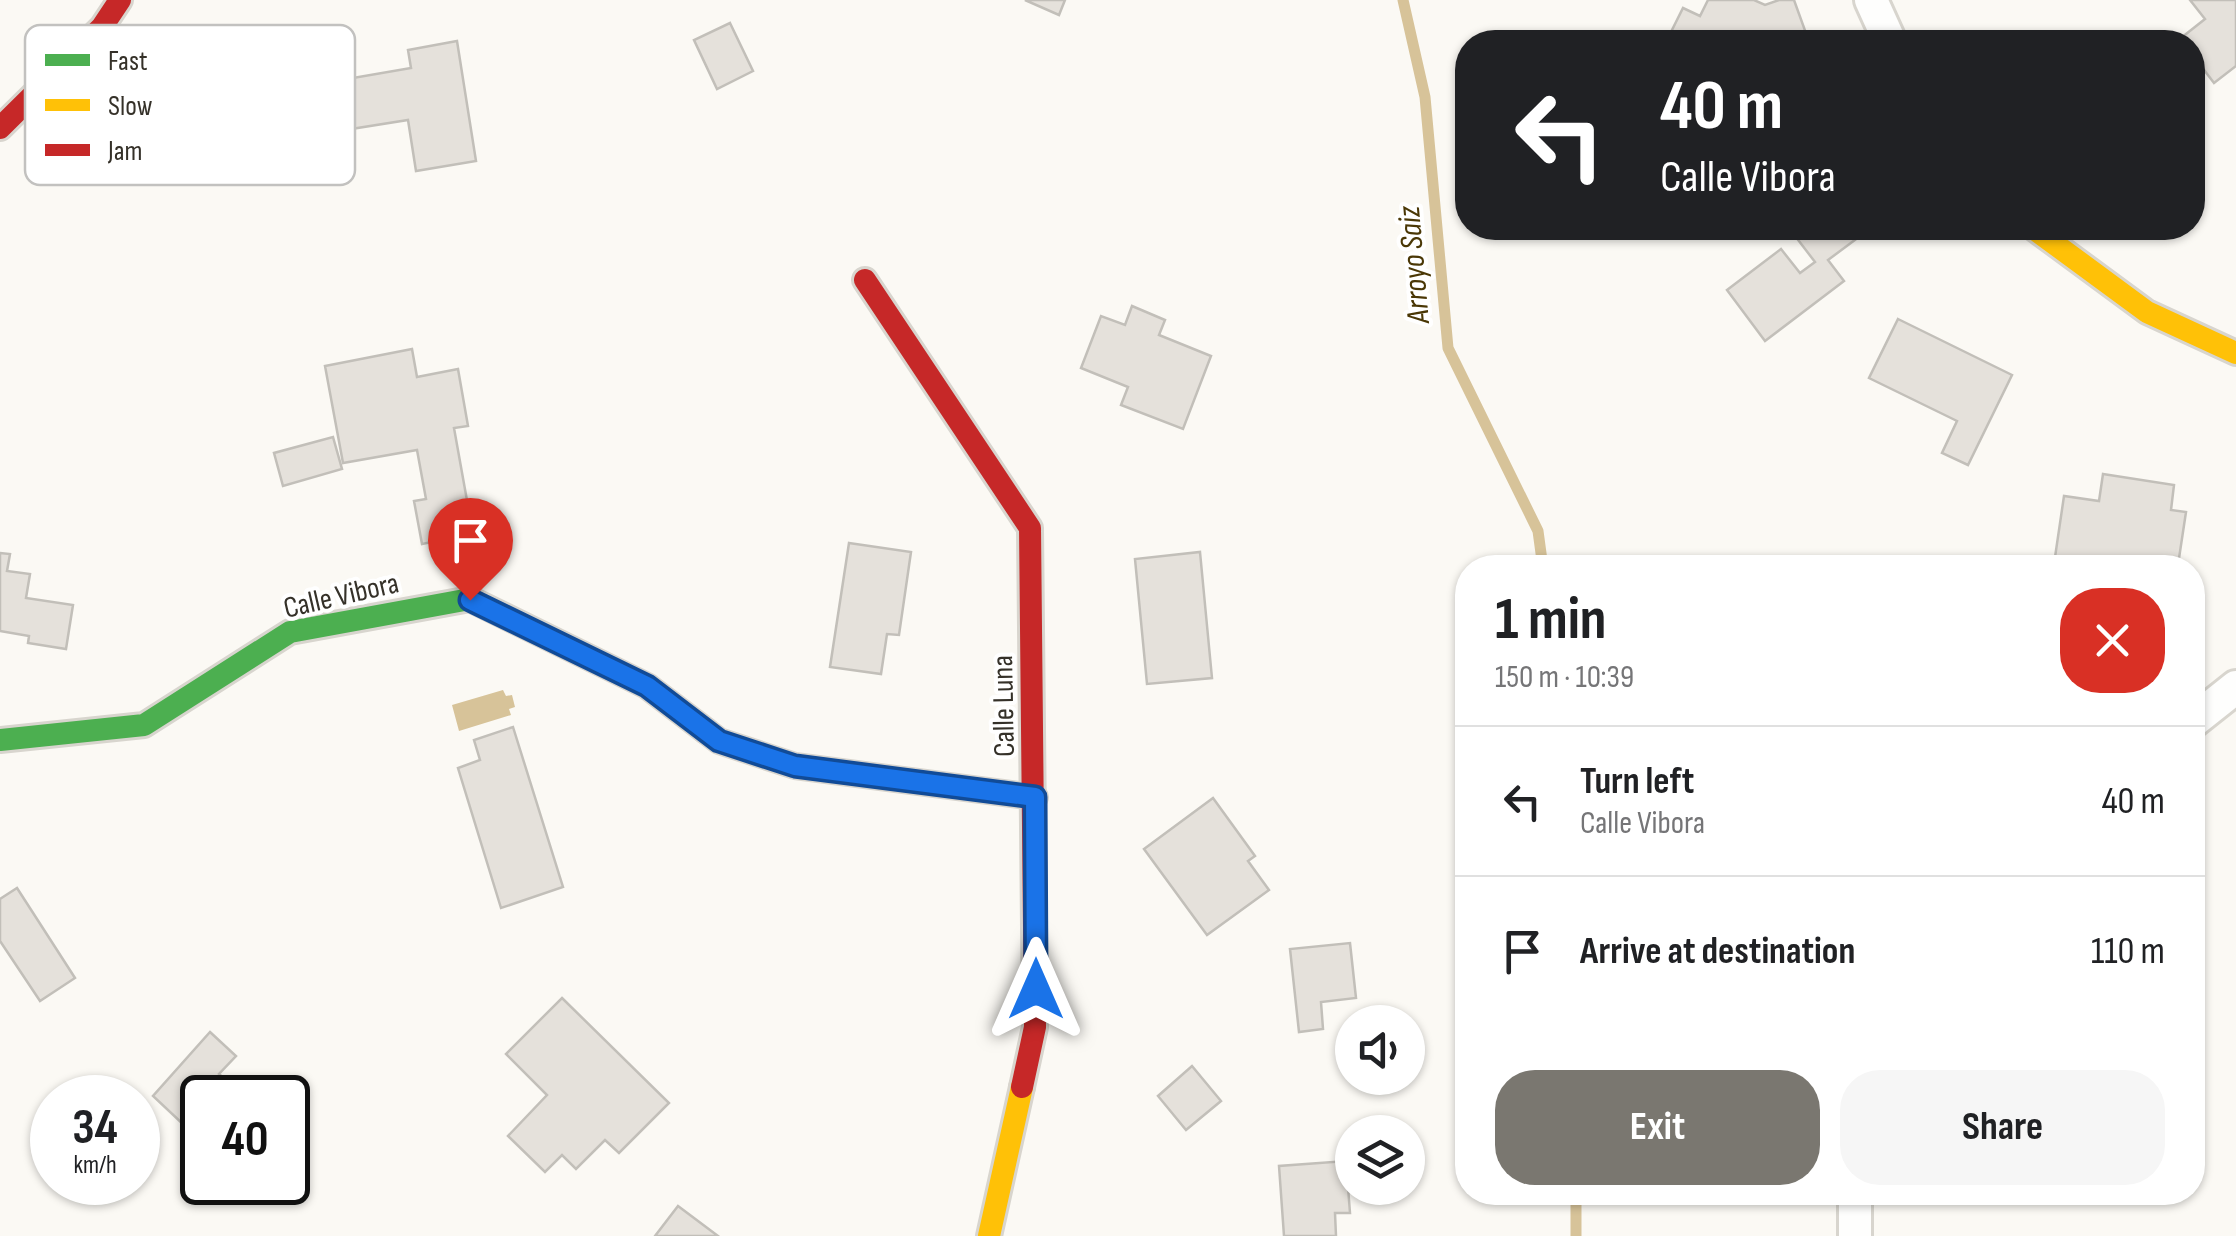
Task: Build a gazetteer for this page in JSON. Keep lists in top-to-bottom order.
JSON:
{
  "streets": {
    "street": ["Calle Vibora", "Calle Luna"]
  },
  "crossings": [
    ["Calle Vibora", "Calle Luna"]
  ],
  "water": ["Arroyo Saiz"],
  "legend": ["Fast", "Slow", "Jam"],
  "page": {
    "turn": ["40 m", "Calle Vibora"],
    "heading": ["1 min", "150 m · 10:39"],
    "list": [
      {
        "name": "Turn left",
        "note": "Calle Vibora",
        "value": "40 m"
      },
      {
        "name": "Arrive at destination",
        "value": "110 m"
      }
    ],
    "buttons": ["Exit", "Share"],
    "speed": "34 km/h",
    "limit": "40"
  }
}
